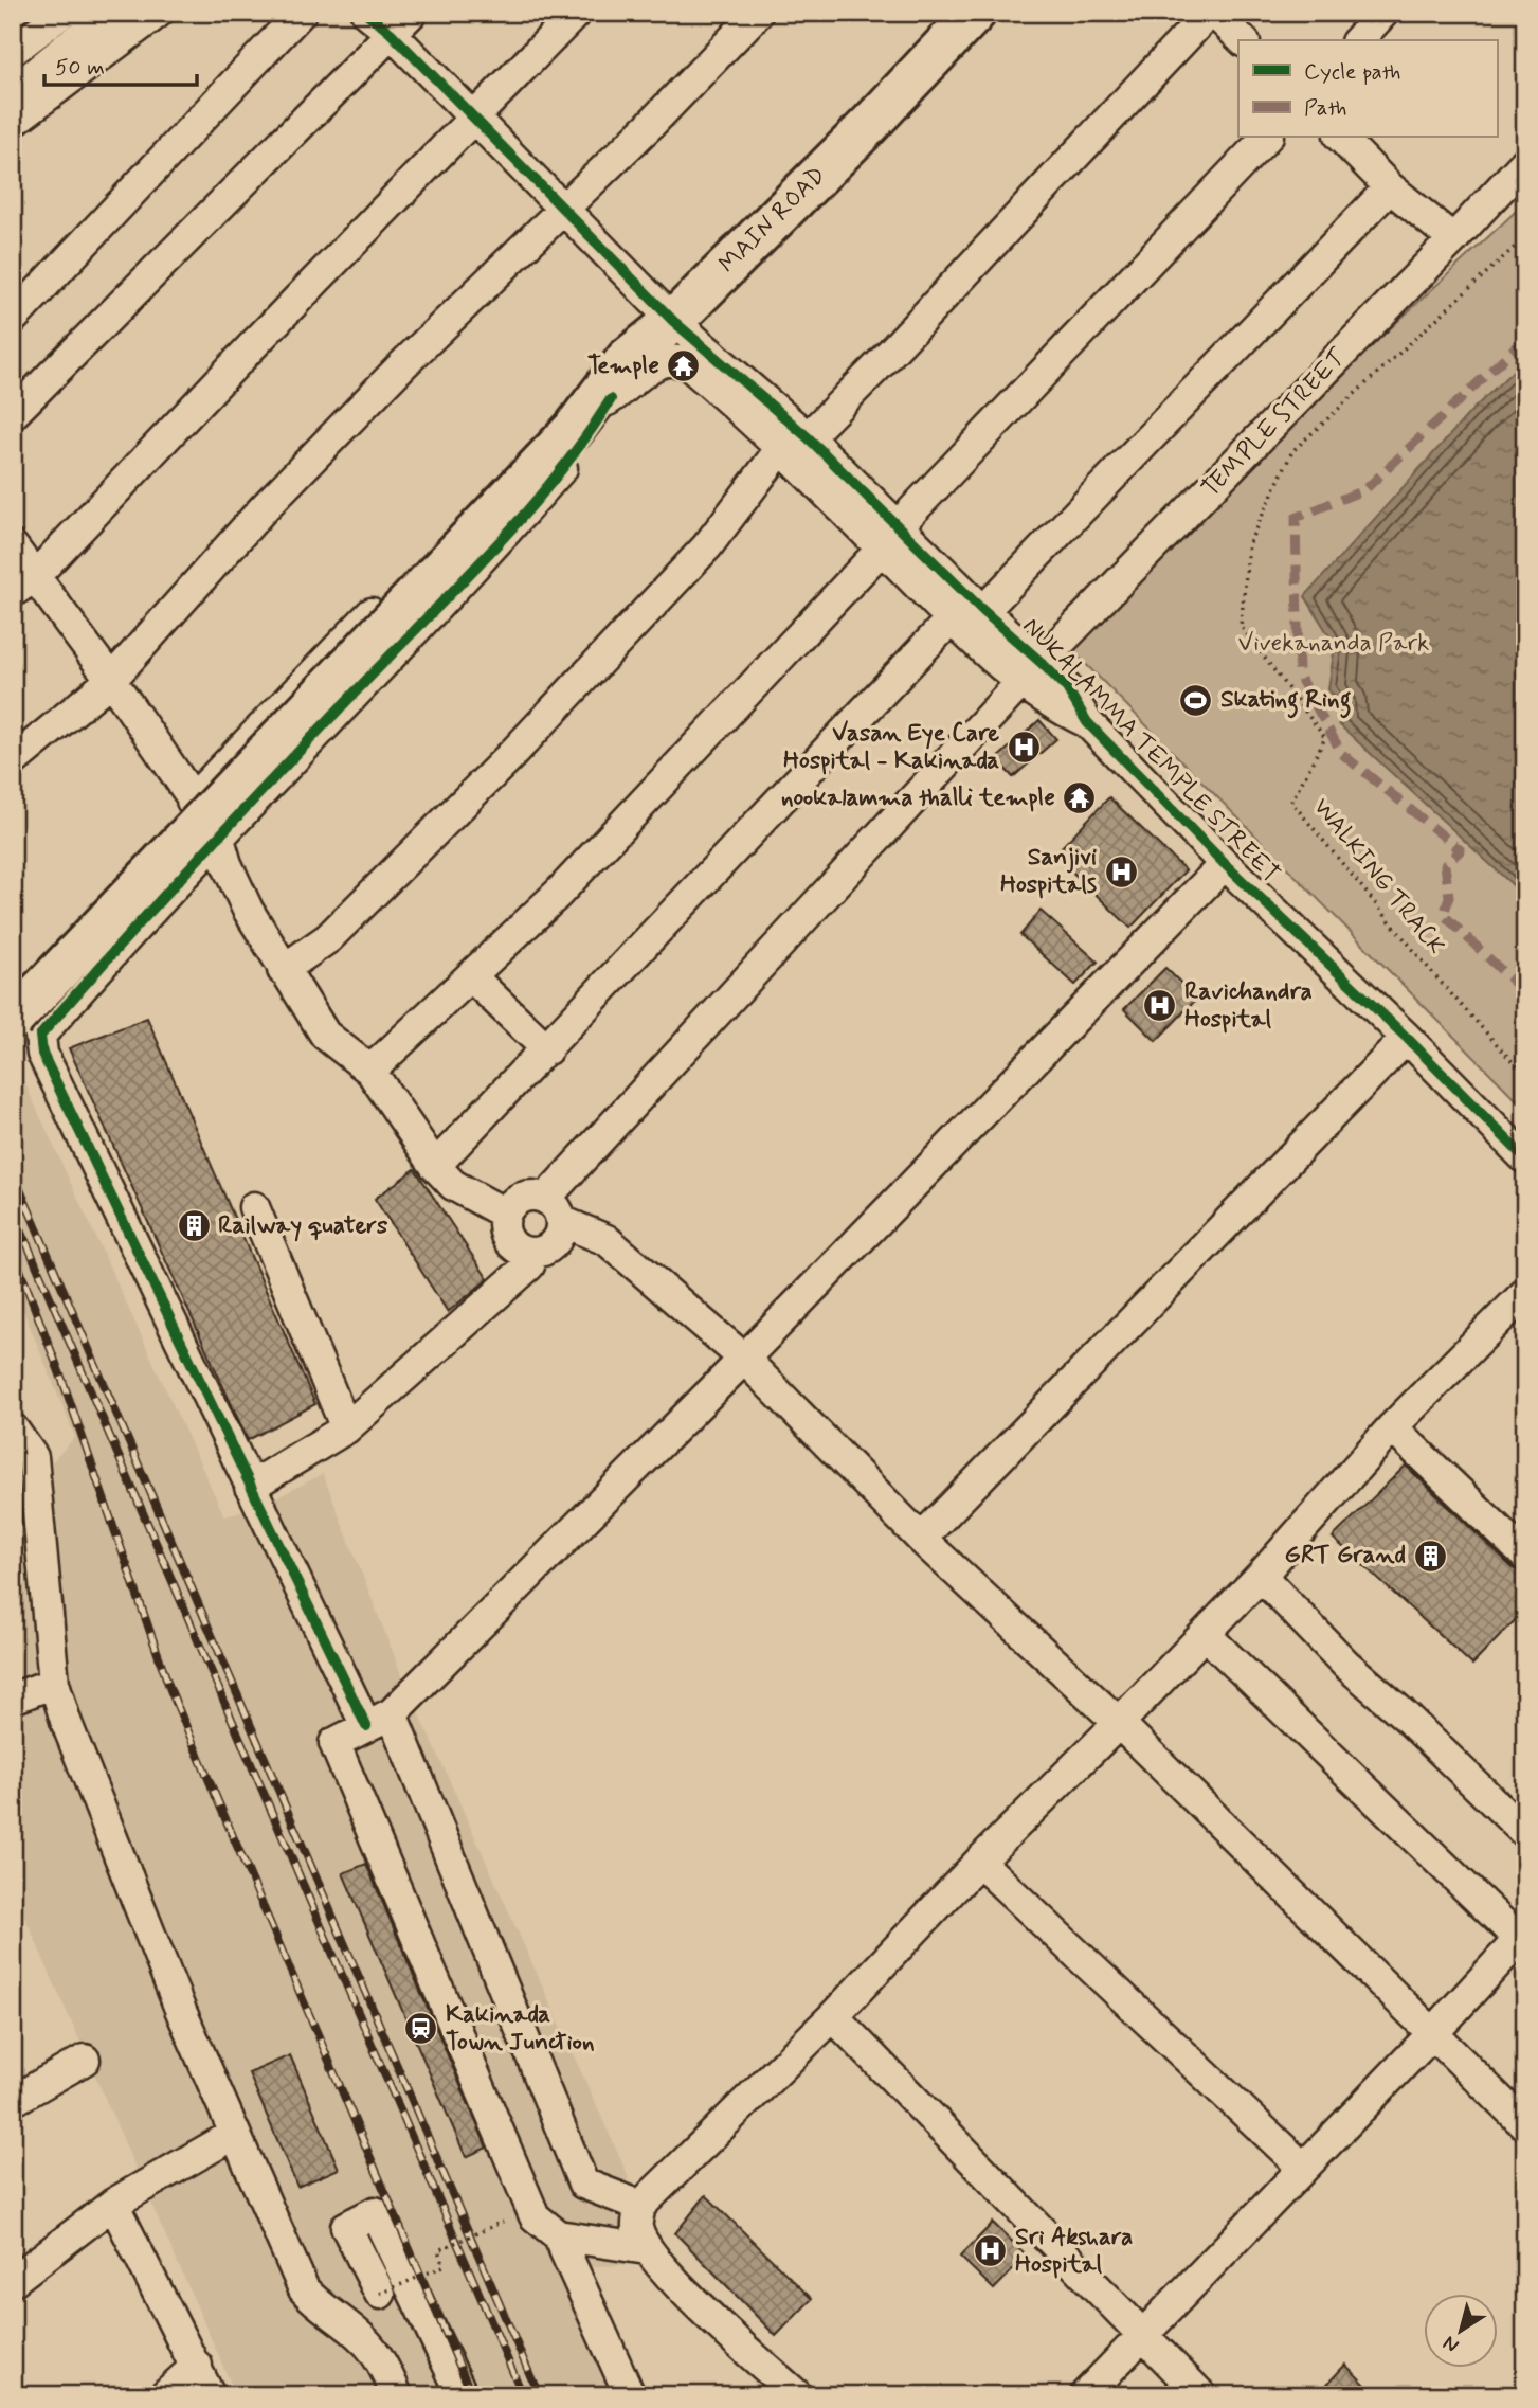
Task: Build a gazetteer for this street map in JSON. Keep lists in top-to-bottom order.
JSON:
{
  "streets": {
    "highway": ["MAIN ROAD"],
    "street": ["TEMPLE STREET", "NUKALAMMA TEMPLE STREET"],
    "path": ["WALKING TRACK"]
  },
  "crossings": [
    ["MAIN ROAD", "NUKALAMMA TEMPLE STREET"],
    ["TEMPLE STREET", "NUKALAMMA TEMPLE STREET"]
  ],
  "parks": ["Vivekananda Park"],
  "places": {
    "temple": ["Temple", "nookalamma thalli temple"],
    "sports": ["Skating Ring"],
    "hospital": [
      "Vasan Eye Care Hospital - Kakinada",
      "Sanjivi Hospitals",
      "Ravichandra Hospital",
      "Sri Akshara Hospital"
    ],
    "building": ["Railway quaters", "GRT Grand"],
    "station": ["Kakinada Town Junction"]
  },
  "legend": ["Cycle path", "Path"],
  "scale_bar": "50 m",
  "north": "bottom left"
}
